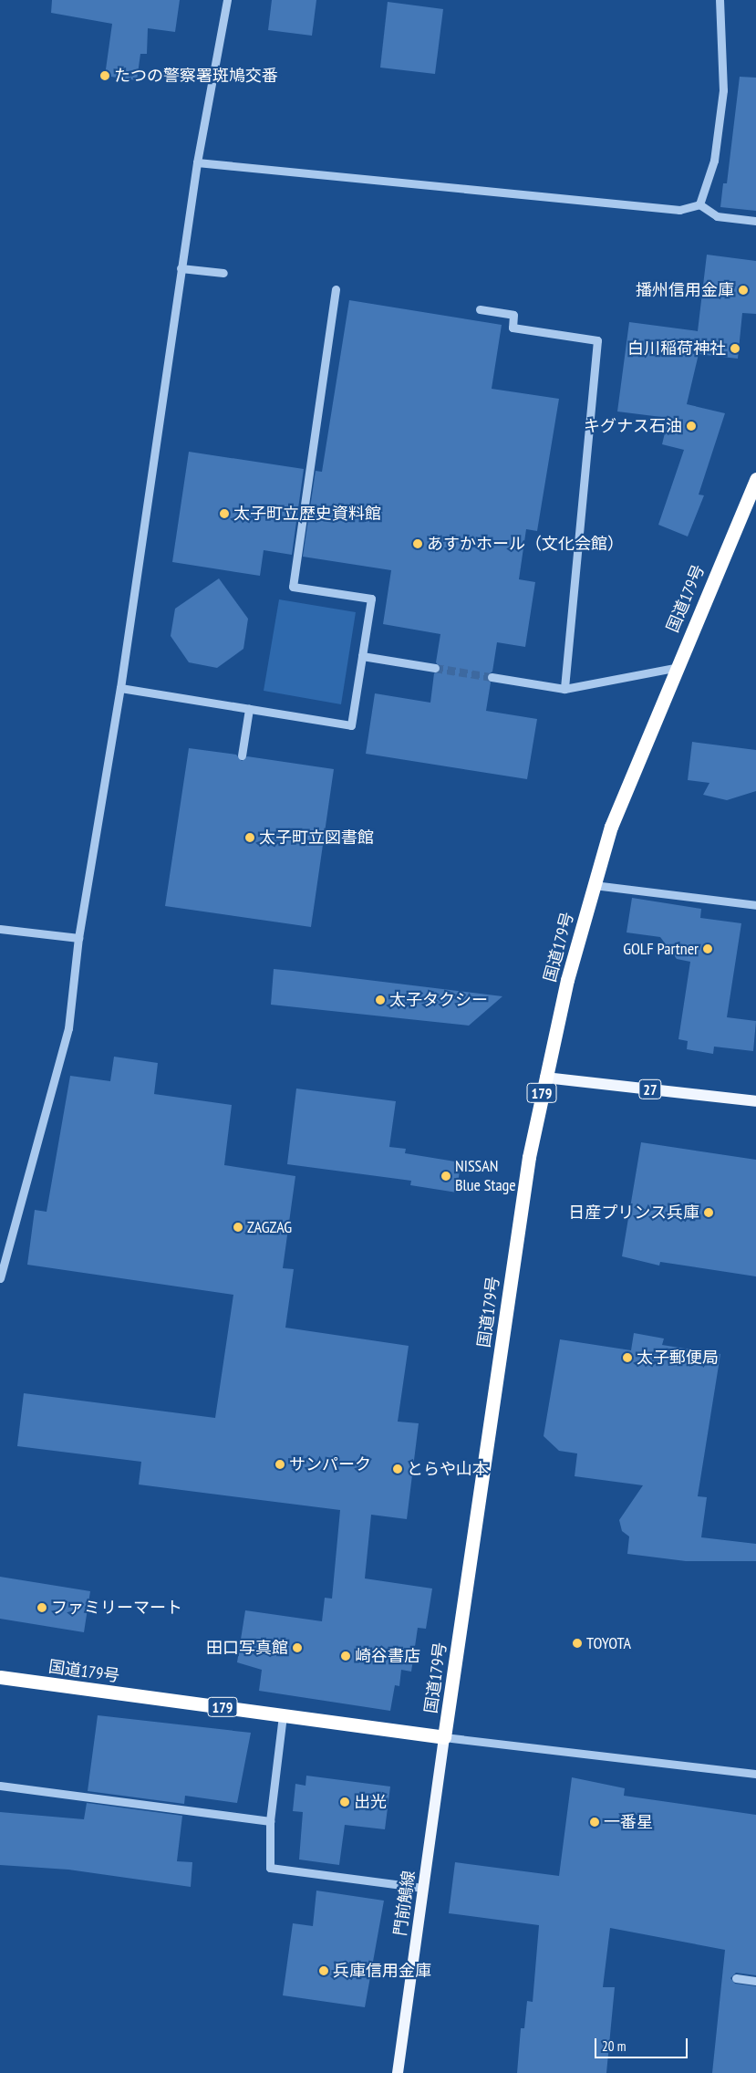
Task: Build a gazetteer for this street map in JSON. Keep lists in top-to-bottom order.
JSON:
{
  "streets": {
    "highway": ["国道179号", "179"],
    "main road": ["27", "門前鵤線"]
  },
  "crossings": [
    ["国道179号", "27"],
    ["国道179号", "門前鵤線"]
  ],
  "places": [
    "たつの警察署斑鳩交番",
    "播州信用金庫",
    "白川稲荷神社",
    "キグナス石油",
    "太子町立歴史資料館",
    "あすかホール（文化会館）",
    "太子町立図書館",
    "GOLF Partner",
    "太子タクシー",
    "NISSAN Blue Stage",
    "日産プリンス兵庫",
    "ZAGZAG",
    "太子郵便局",
    "サンパーク",
    "とらや山本",
    "ファミリーマート",
    "TOYOTA",
    "田口写真館",
    "崎谷書店",
    "出光",
    "一番星",
    "兵庫信用金庫"
  ],
  "scale_bar": "20 m"
}
